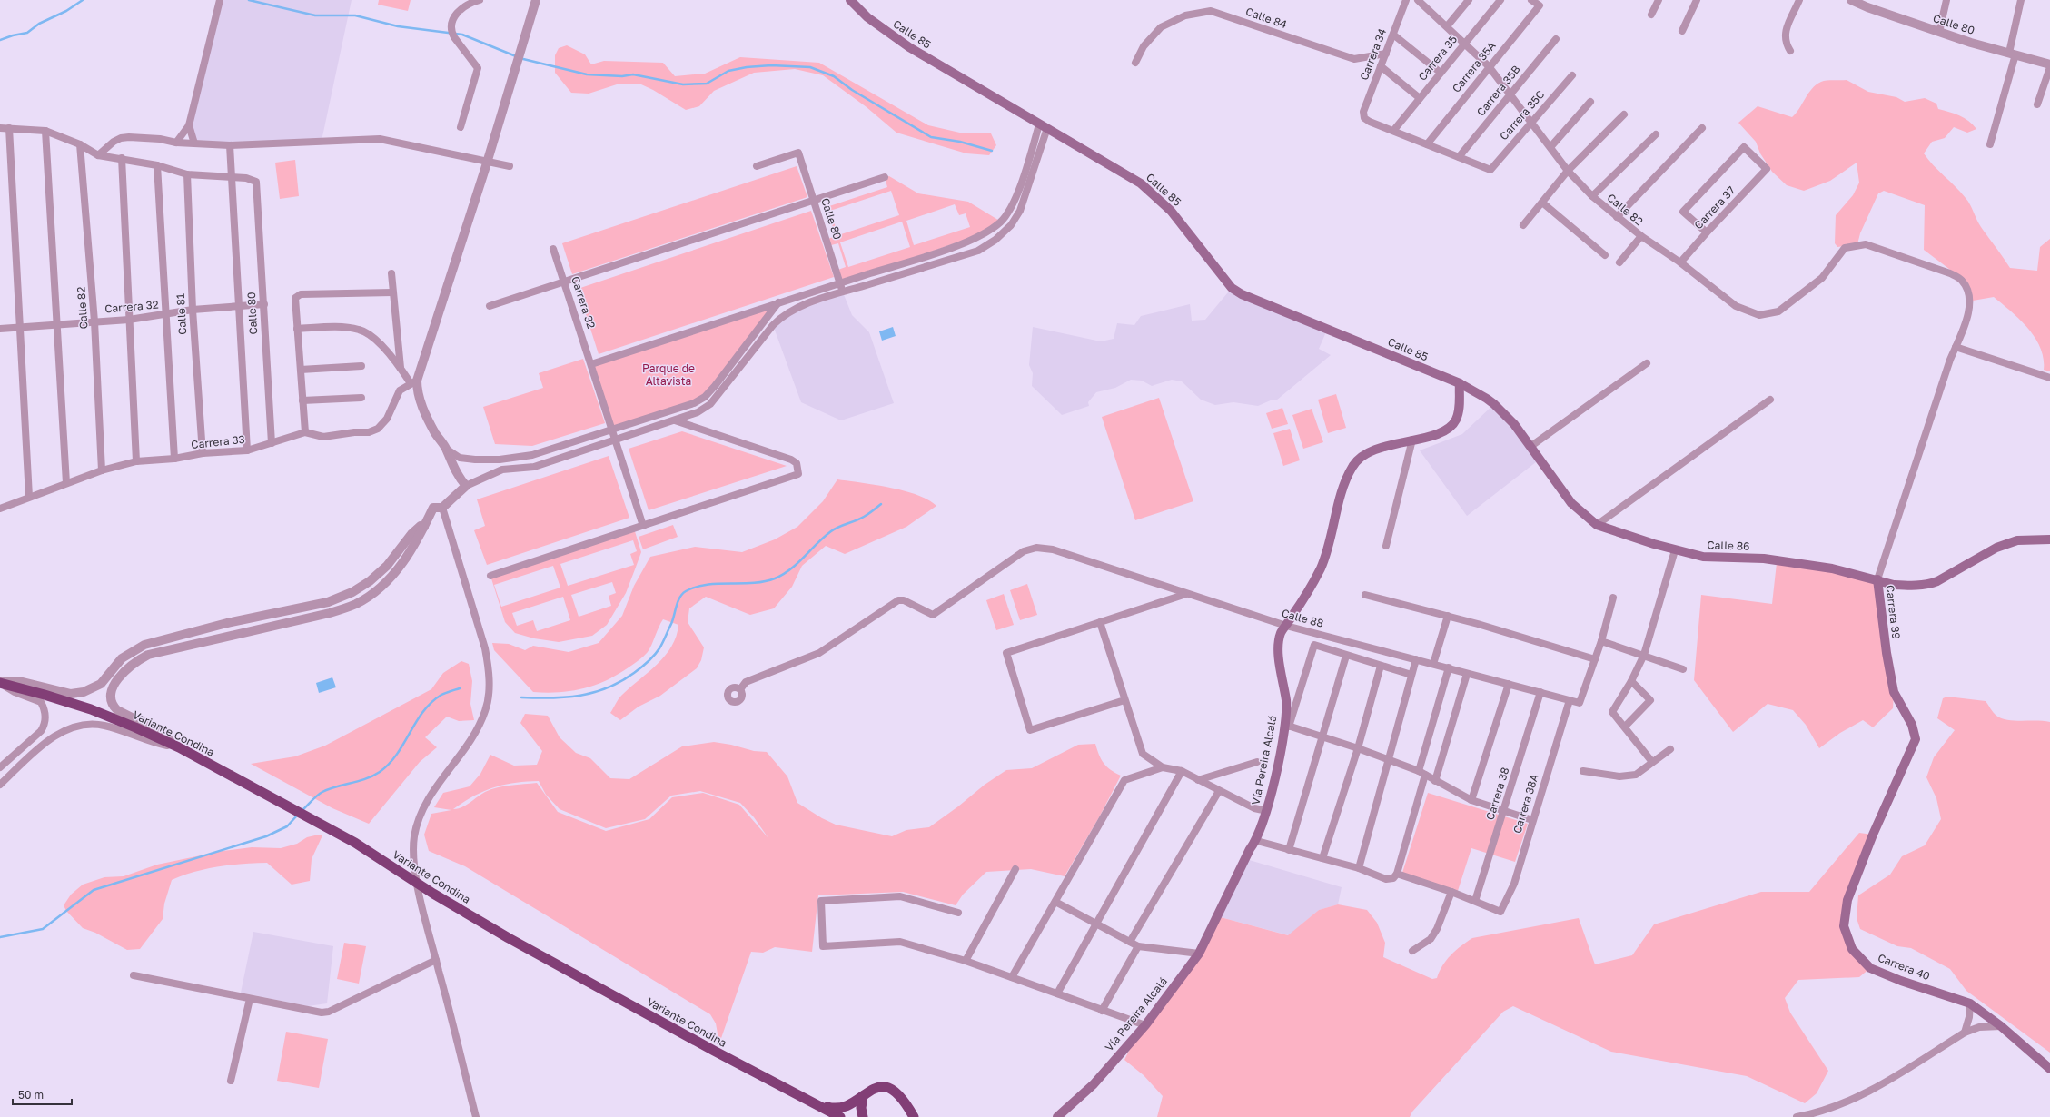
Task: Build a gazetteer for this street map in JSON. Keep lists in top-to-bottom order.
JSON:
{
  "streets": {
    "highway": ["Variante Condina"],
    "main road": [
      "Calle 85",
      "Calle 86",
      "Carrera 39",
      "Vía Pereira Alcalá",
      "Carrera 40"
    ],
    "street": [
      "Calle 84",
      "Calle 80",
      "Carrera 34",
      "Carrera 35",
      "Carrera 35A",
      "Carrera 35B",
      "Carrera 35C",
      "Carrera 37",
      "Calle 82",
      "Carrera 32",
      "Calle 81",
      "Carrera 33",
      "Calle 88",
      "Carrera 38",
      "Carrera 38A"
    ]
  },
  "crossings": [
    ["Calle 84", "Carrera 34"],
    ["Calle 80", "Carrera 32"],
    ["Calle 80", "Carrera 33"],
    ["Calle 85", "Calle 86"],
    ["Calle 85", "Vía Pereira Alcalá"],
    ["Carrera 34", "Carrera 35"],
    ["Carrera 35", "Calle 82"],
    ["Carrera 35A", "Calle 82"],
    ["Carrera 35B", "Carrera 35C"],
    ["Carrera 35B", "Calle 82"],
    ["Carrera 35C", "Calle 82"],
    ["Carrera 37", "Calle 82"],
    ["Calle 82", "Carrera 32"],
    ["Calle 82", "Carrera 33"],
    ["Calle 82", "Carrera 39"],
    ["Carrera 32", "Calle 81"],
    ["Calle 81", "Carrera 33"],
    ["Calle 86", "Carrera 39"],
    ["Calle 86", "Vía Pereira Alcalá"],
    ["Carrera 39", "Carrera 40"],
    ["Calle 88", "Vía Pereira Alcalá"],
    ["Calle 88", "Carrera 38"],
    ["Calle 88", "Carrera 38A"],
    ["Carrera 38", "Carrera 38A"]
  ],
  "parks": ["Parque de Altavista"],
  "scale_bar": "50 m"
}
